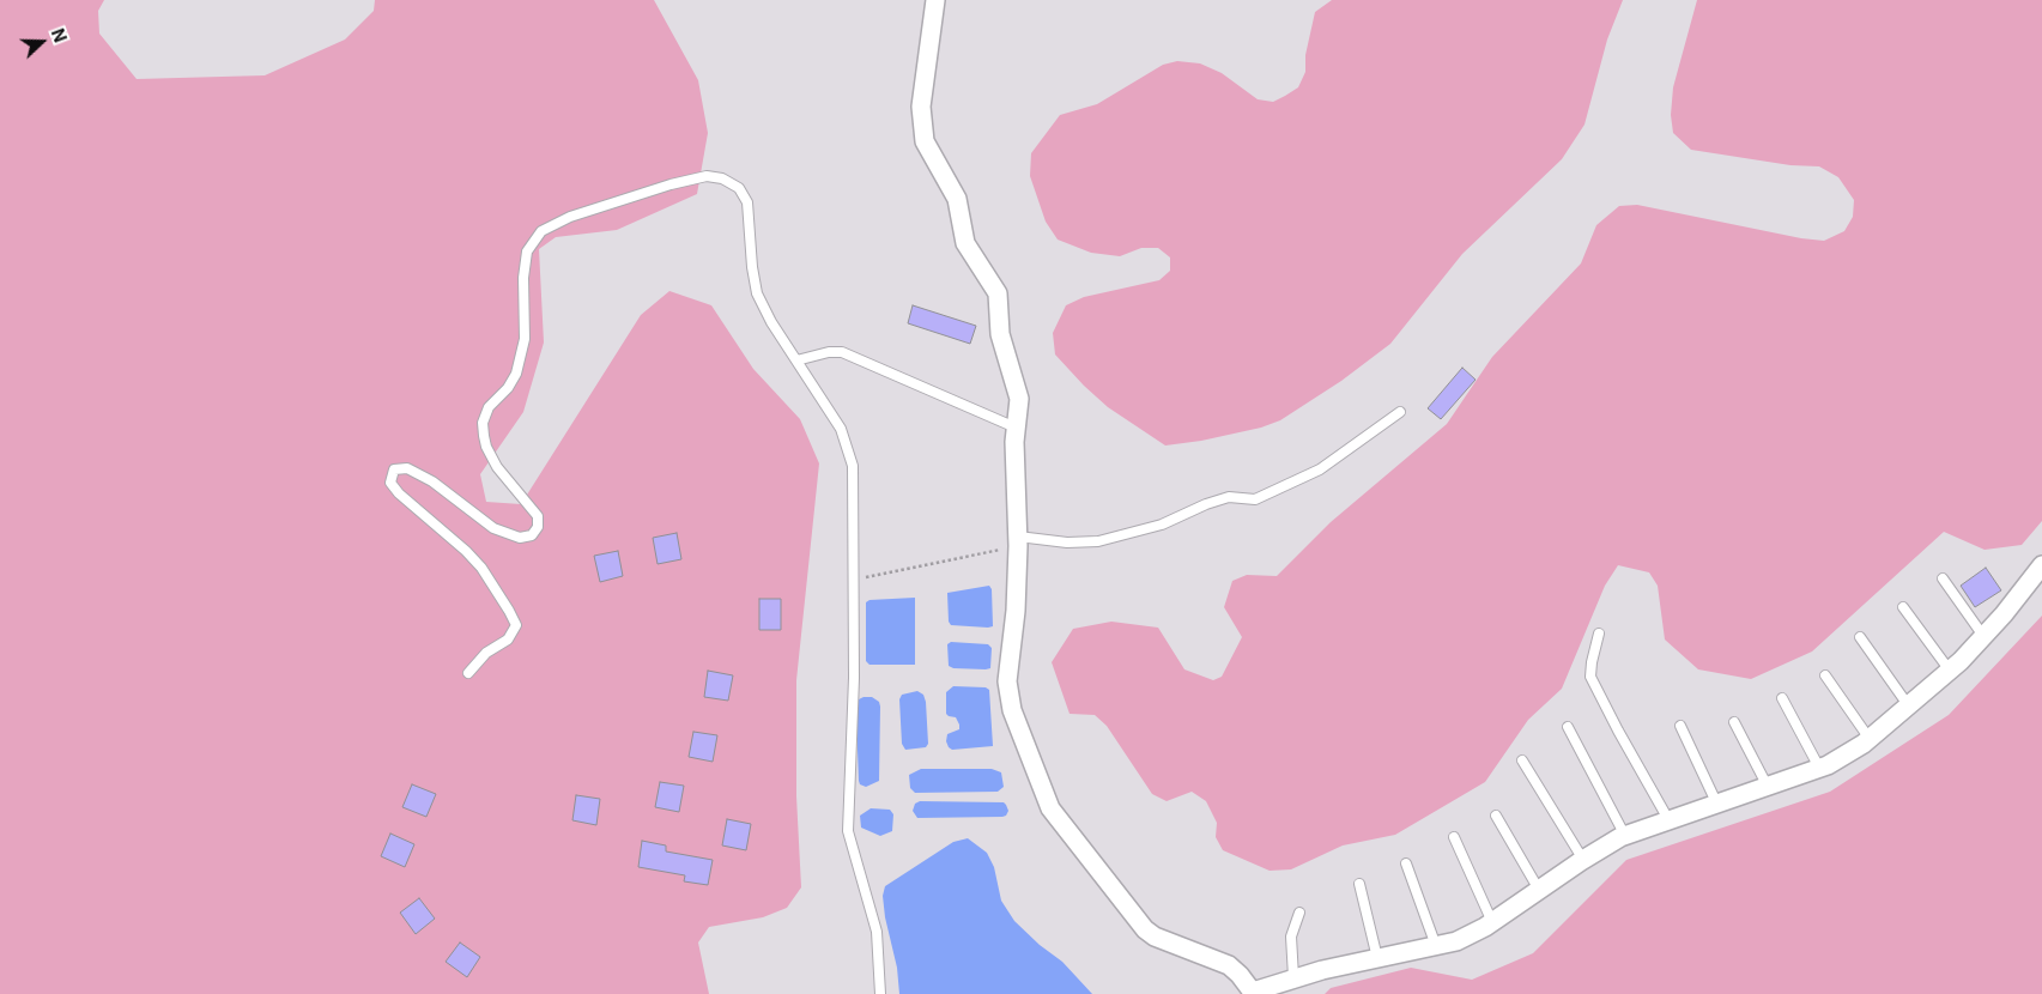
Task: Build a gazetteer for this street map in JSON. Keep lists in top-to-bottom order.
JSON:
{
  "north": "right"
}
